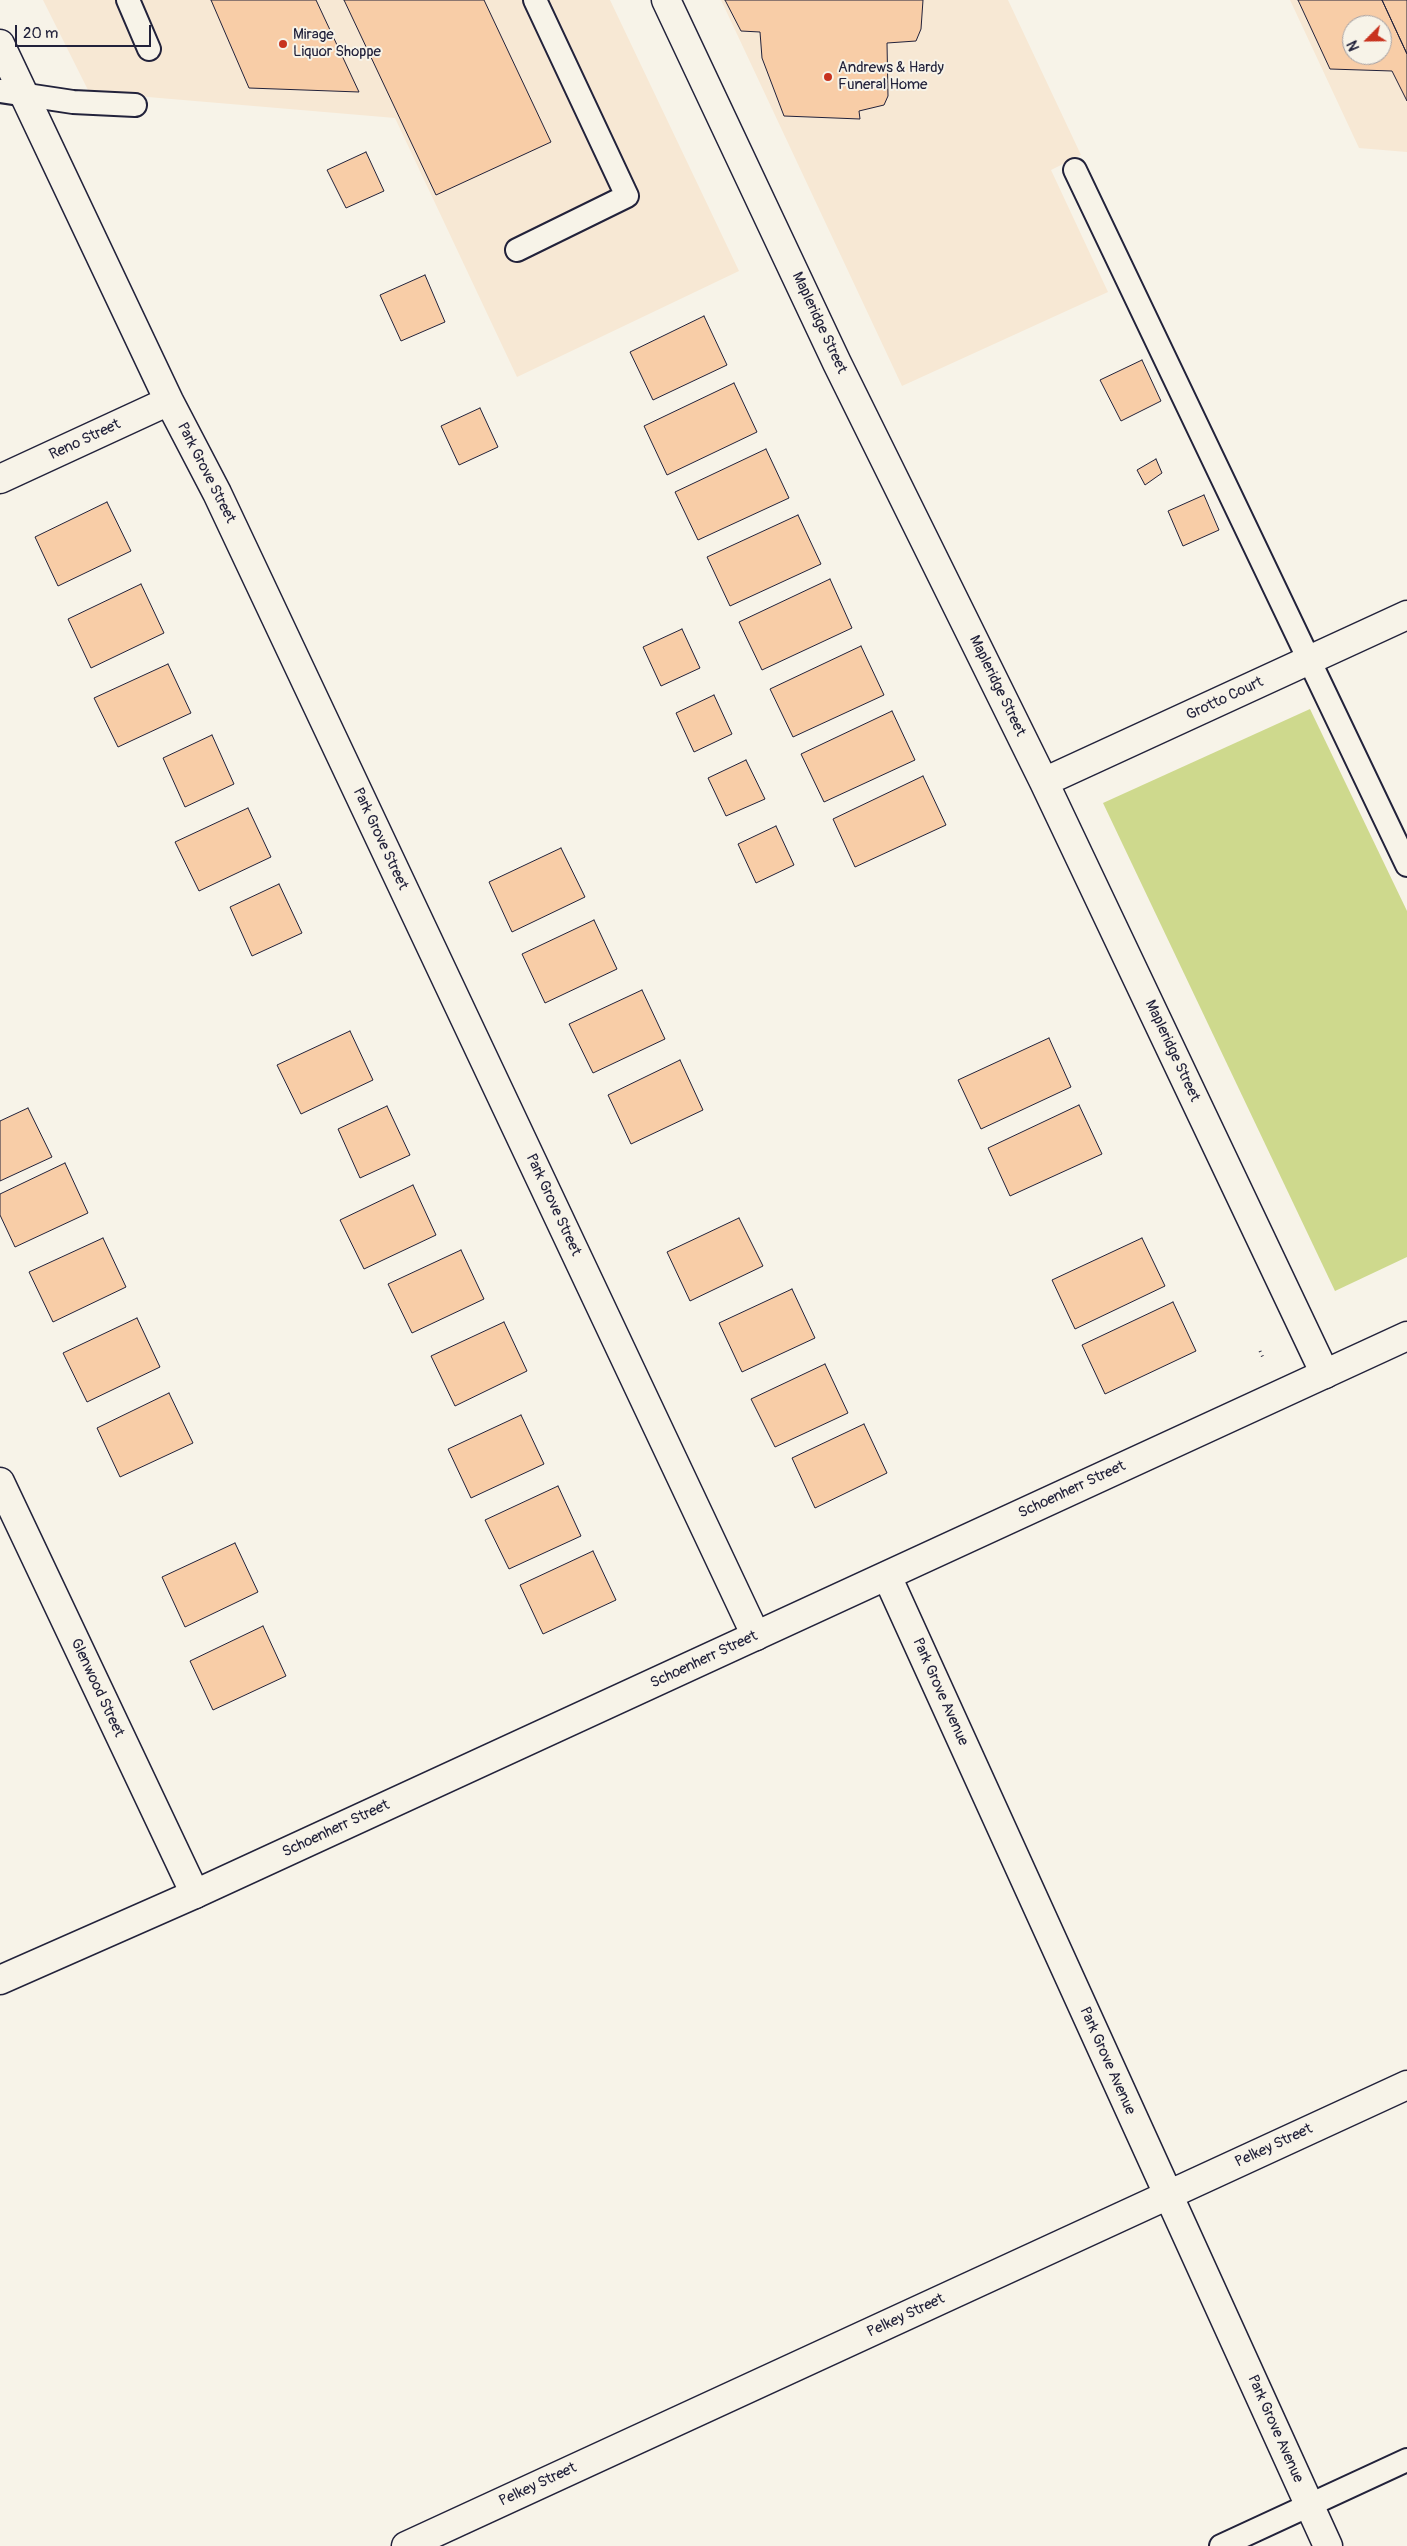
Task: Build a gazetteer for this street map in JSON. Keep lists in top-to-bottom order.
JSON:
{
  "streets": {
    "street": [
      "Mapleridge Street",
      "Reno Street",
      "Park Grove Street",
      "Grotto Court",
      "Schoenherr Street",
      "Glenwood Street",
      "Park Grove Avenue",
      "Pelkey Street"
    ]
  },
  "crossings": [
    ["Mapleridge Street", "Grotto Court"],
    ["Mapleridge Street", "Schoenherr Street"],
    ["Reno Street", "Park Grove Street"],
    ["Park Grove Street", "Schoenherr Street"],
    ["Schoenherr Street", "Glenwood Street"],
    ["Schoenherr Street", "Park Grove Avenue"],
    ["Park Grove Avenue", "Pelkey Street"]
  ],
  "places": ["Mirage Liquor Shoppe", "Andrews & Hardy Funeral Home"],
  "scale_bar": "20 m",
  "north": "bottom left"
}
